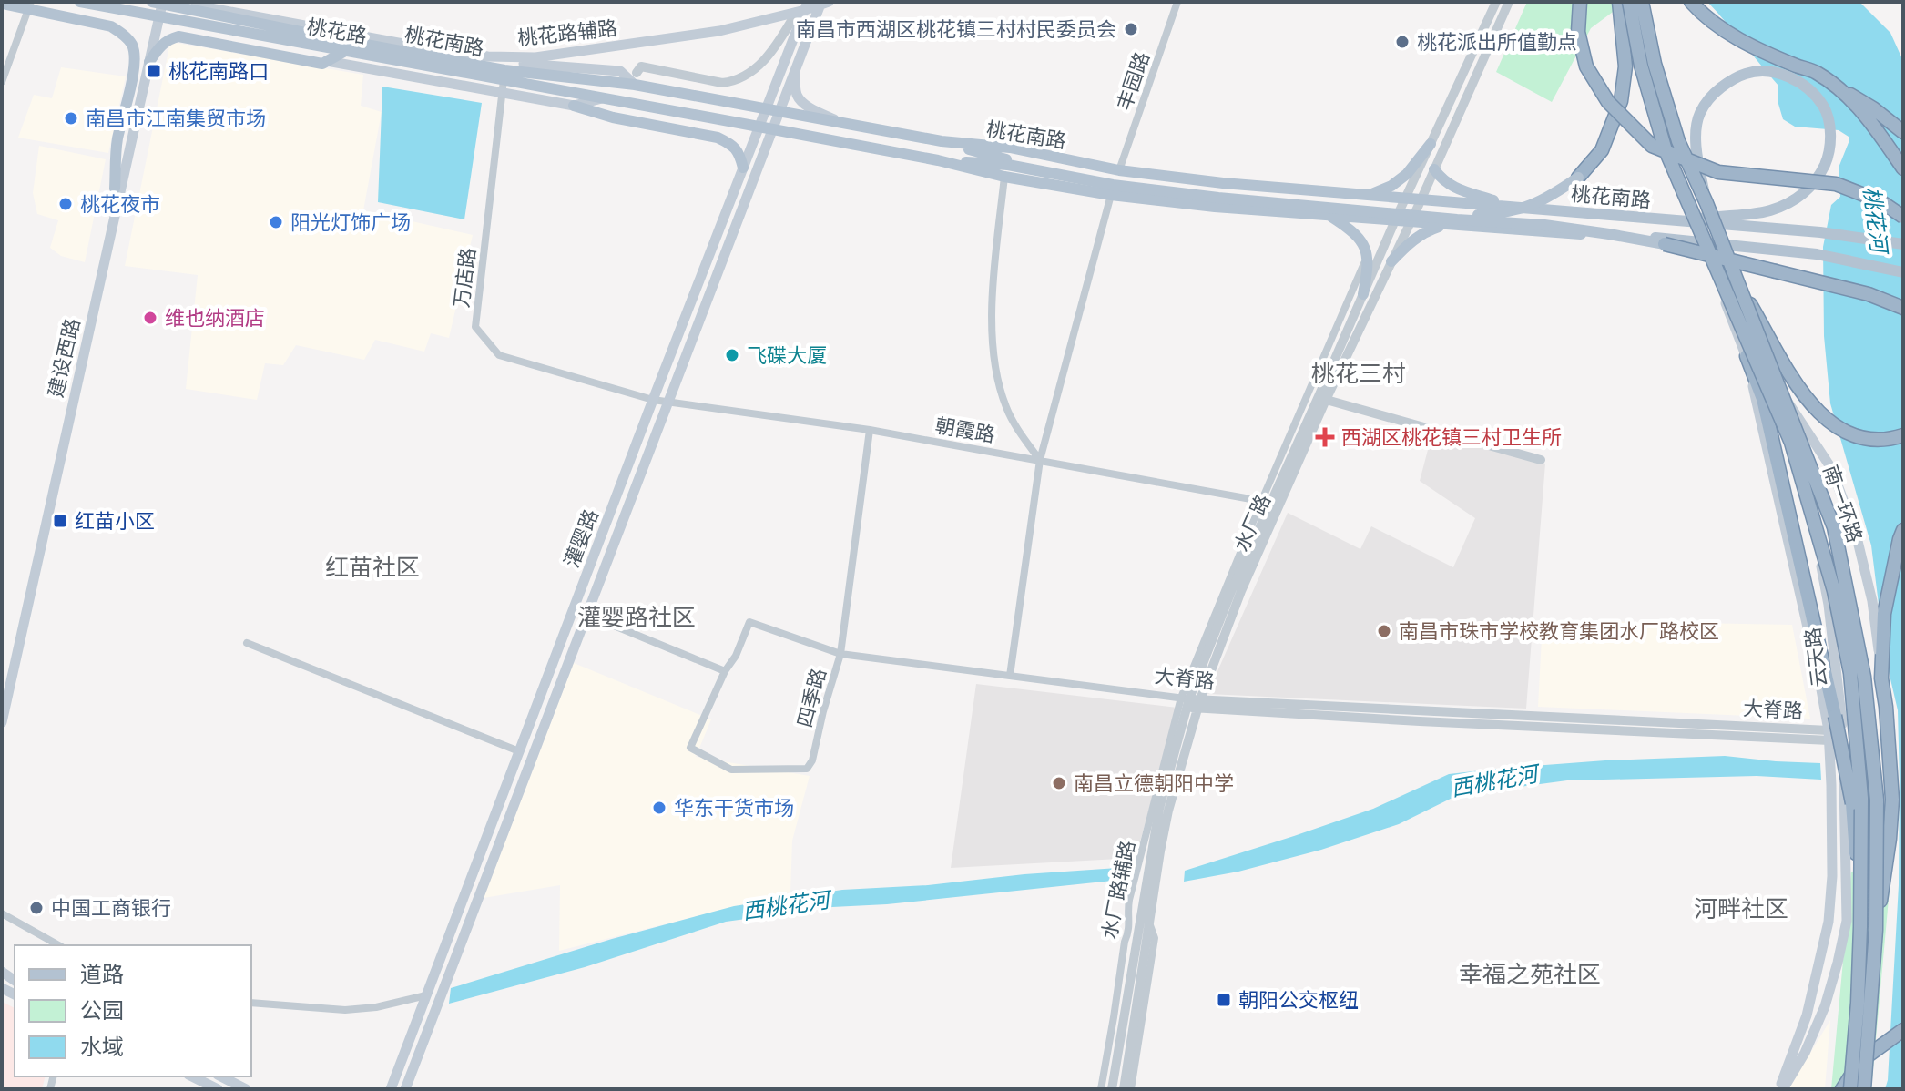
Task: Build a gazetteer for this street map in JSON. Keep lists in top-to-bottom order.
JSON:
{
  "streets": {
    "highway": ["南一环路"],
    "main road": [
      "桃花路",
      "桃花路辅路",
      "桃花南路",
      "建设西路",
      "灌婴路",
      "云天路"
    ],
    "street": [
      "丰园路",
      "万店路",
      "朝霞路",
      "水厂路",
      "大脊路",
      "四季路",
      "水厂路辅路"
    ]
  },
  "crossings": [
    ["桃花路", "桃花南路"],
    ["桃花路", "万店路"],
    ["桃花路", "建设西路"],
    ["桃花路", "灌婴路"],
    ["桃花路辅路", "灌婴路"],
    ["桃花南路", "丰园路"],
    ["桃花南路", "建设西路"],
    ["桃花南路", "水厂路"],
    ["桃花南路", "灌婴路"],
    ["桃花南路", "云天路"],
    ["万店路", "朝霞路"],
    ["万店路", "灌婴路"],
    ["朝霞路", "水厂路"],
    ["朝霞路", "灌婴路"],
    ["朝霞路", "四季路"],
    ["水厂路", "大脊路"],
    ["水厂路", "水厂路辅路"],
    ["云天路", "大脊路"],
    ["大脊路", "四季路"],
    ["大脊路", "水厂路辅路"]
  ],
  "districts": [
    "桃花三村",
    "红苗社区",
    "灌婴路社区",
    "河畔社区",
    "幸福之苑社区"
  ],
  "water": ["桃花河", "西桃花河"],
  "places": {
    "other": [
      "南昌市西湖区桃花镇三村村民委员会",
      "桃花派出所值勤点",
      "南昌市江南集贸市场",
      "桃花夜市",
      "阳光灯饰广场",
      "维也纳酒店",
      "飞碟大厦",
      "南昌市珠市学校教育集团水厂路校区",
      "南昌立德朝阳中学",
      "华东干货市场",
      "中国工商银行"
    ],
    "transit": ["桃花南路口", "红苗小区", "朝阳公交枢纽"],
    "health": ["西湖区桃花镇三村卫生所"]
  },
  "legend": ["道路", "公园", "水域"]
}
